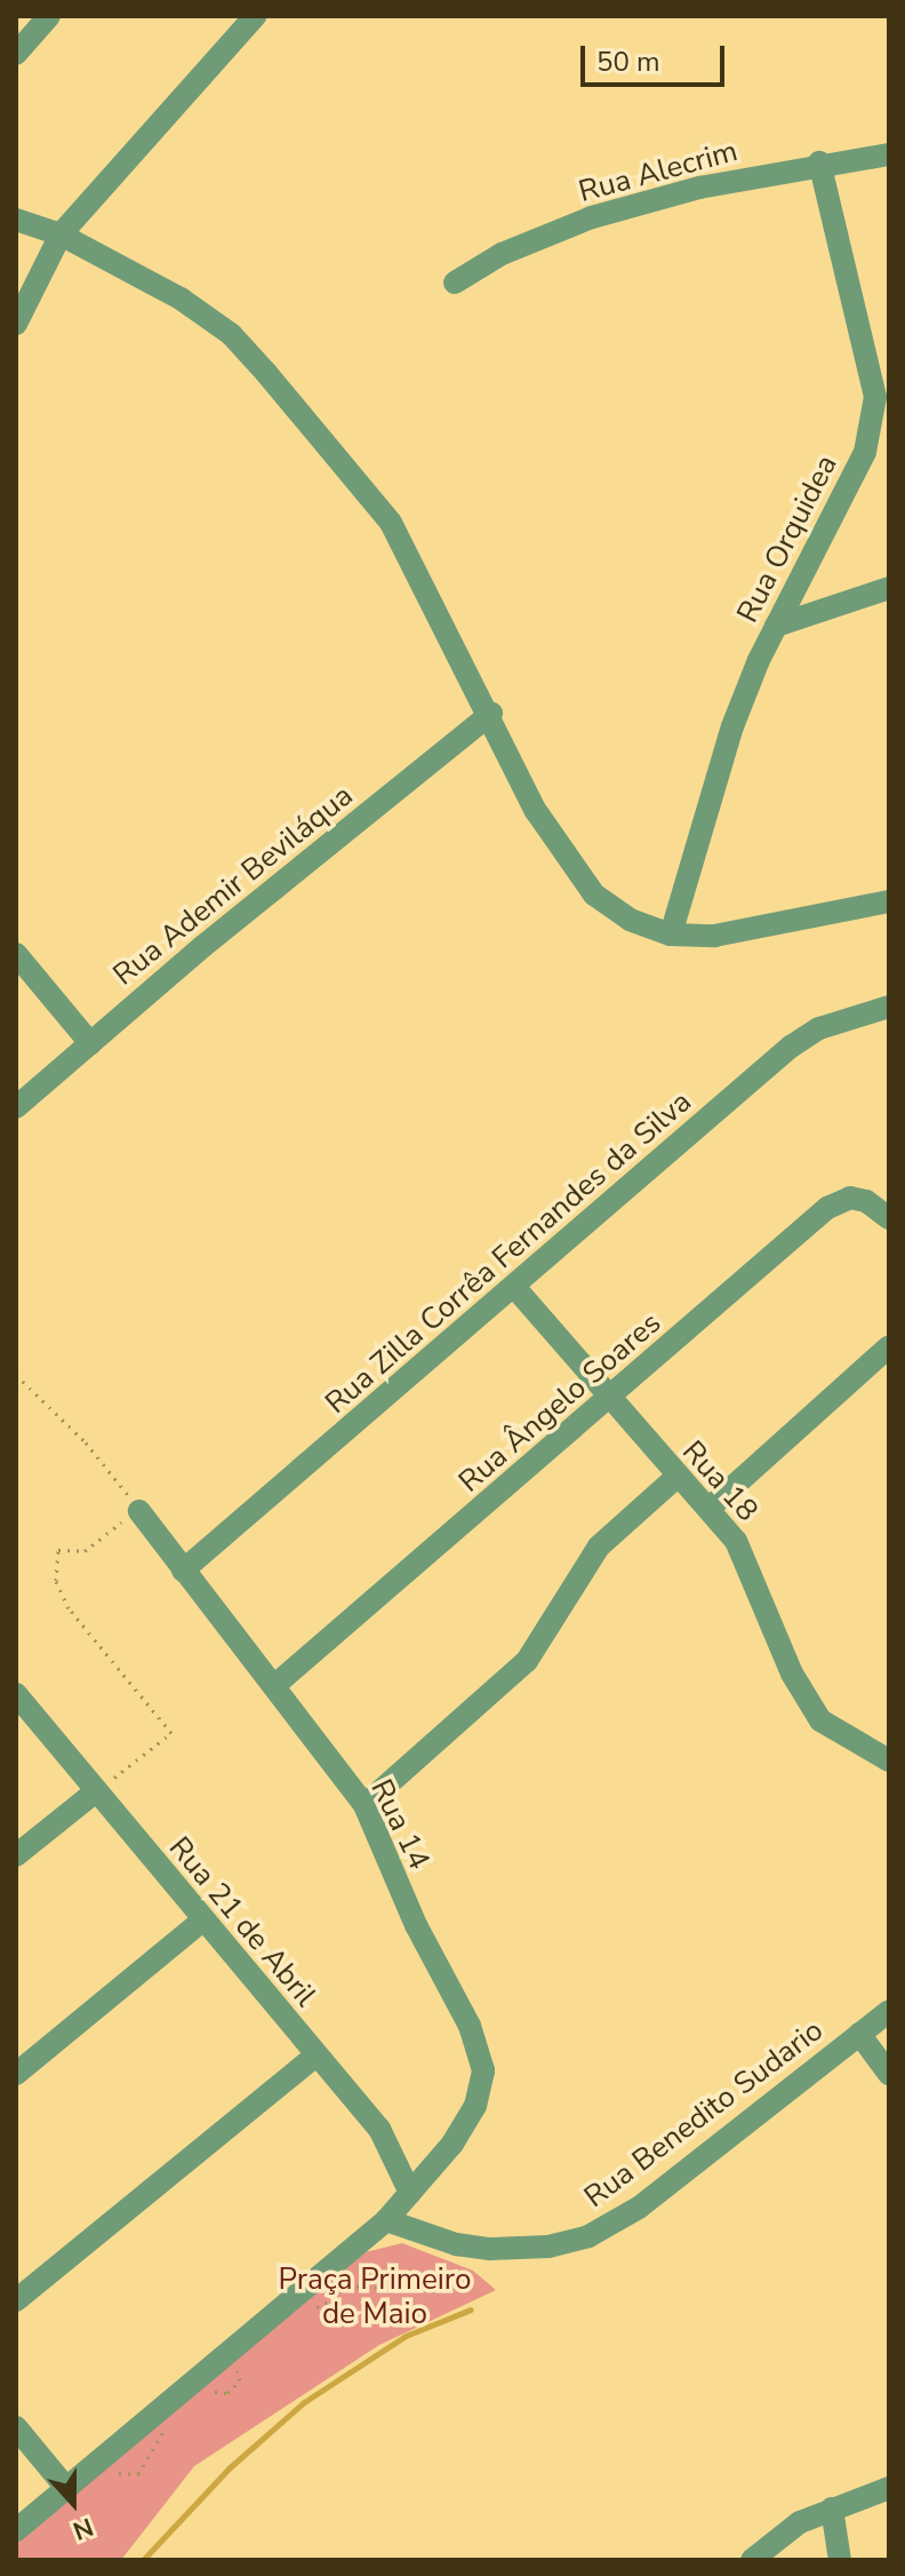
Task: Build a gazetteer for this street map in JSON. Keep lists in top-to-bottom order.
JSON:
{
  "streets": {
    "street": [
      "Rua Alecrim",
      "Rua Orquidea",
      "Rua Ademir Beviláqua",
      "Rua Zilla Corrêa Fernandes da Silva",
      "Rua Ângelo Soares",
      "Rua 18",
      "Rua 14",
      "Rua 21 de Abril",
      "Rua Benedito Sudario"
    ]
  },
  "crossings": [
    ["Rua Alecrim", "Rua Orquidea"],
    ["Rua Zilla Corrêa Fernandes da Silva", "Rua 18"],
    ["Rua Zilla Corrêa Fernandes da Silva", "Rua 14"],
    ["Rua Ângelo Soares", "Rua 18"],
    ["Rua Ângelo Soares", "Rua 14"],
    ["Rua 14", "Rua 21 de Abril"],
    ["Rua 14", "Rua Benedito Sudario"]
  ],
  "parks": ["Praça Primeiro de Maio"],
  "scale_bar": "50 m",
  "north": "bottom"
}
